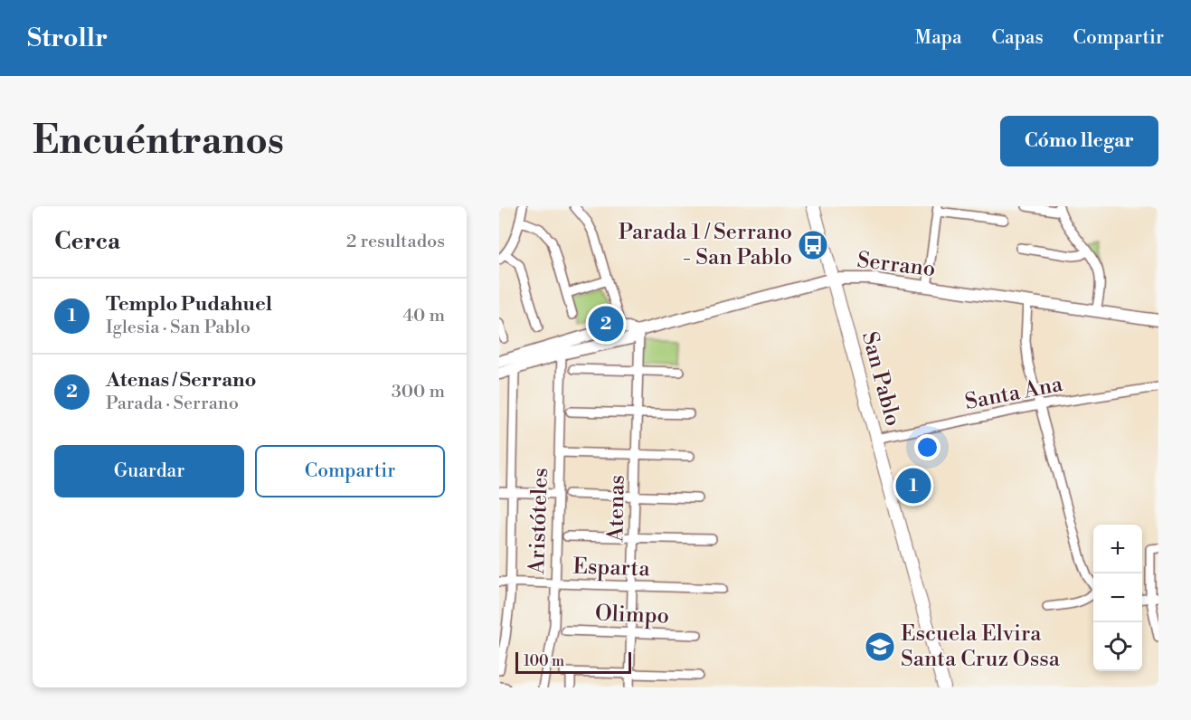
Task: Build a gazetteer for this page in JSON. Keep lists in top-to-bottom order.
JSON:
{
  "streets": {
    "main road": ["Serrano", "San Pablo"],
    "street": [
      "Santa Ana",
      "Atenas",
      "Aristóteles",
      "Esparta",
      "Olimpo"
    ]
  },
  "crossings": [
    ["Serrano", "San Pablo"],
    ["Serrano", "Atenas"],
    ["Serrano", "Aristóteles"],
    ["San Pablo", "Santa Ana"],
    ["Atenas", "Esparta"],
    ["Atenas", "Olimpo"],
    ["Aristóteles", "Esparta"]
  ],
  "places": {
    "bus stop": ["Parada 1 / Serrano - San Pablo"],
    "school or university": ["Escuela Elvira Santa Cruz Ossa"]
  },
  "scale_bar": "100 m",
  "page": {
    "header": "Strollr",
    "nav": ["Mapa", "Capas", "Compartir"],
    "buttons": [
      "Cómo llegar",
      ["Guardar", "Compartir"]
    ],
    "title": "Encuéntranos",
    "heading": ["Cerca", "2 resultados"],
    "list": [
      {
        "mark": "1",
        "name": "Templo Pudahuel",
        "note": "Iglesia · San Pablo",
        "value": "40 m"
      },
      {
        "mark": "2",
        "name": "Atenas / Serrano",
        "note": "Parada · Serrano",
        "value": "300 m"
      }
    ],
    "pins": ["2", "1"],
    "map_buttons": ["+", "−"],
    "scale": "100 m"
  }
}
